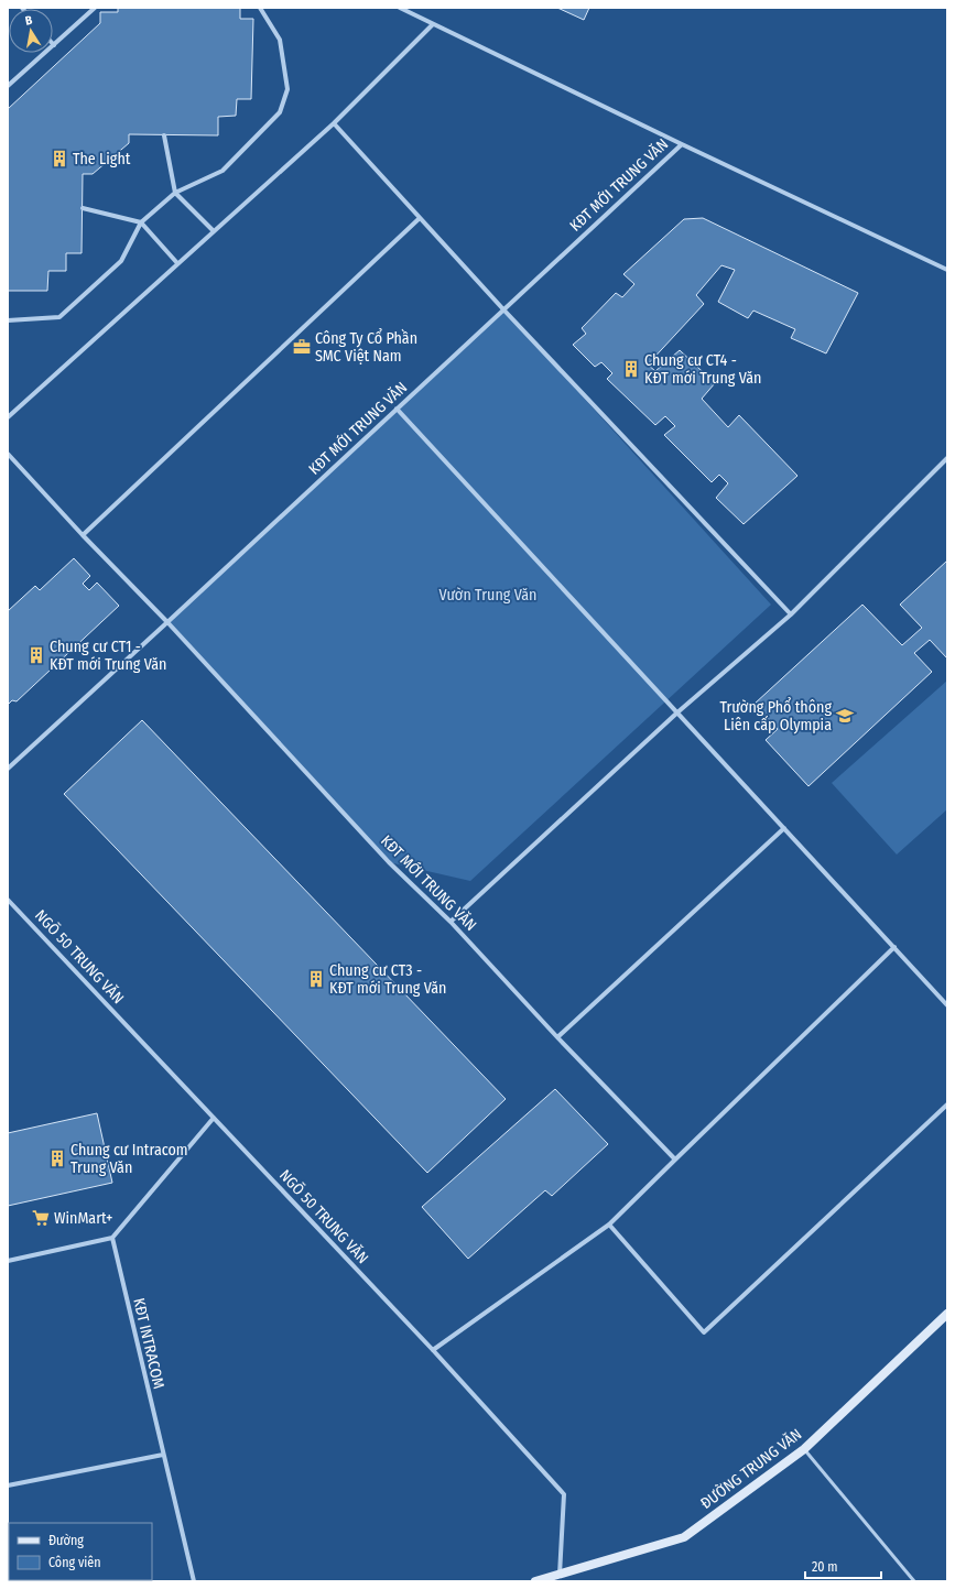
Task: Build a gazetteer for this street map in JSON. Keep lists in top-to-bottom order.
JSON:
{
  "streets": {
    "street": [
      "KĐT MỚI TRUNG VĂN",
      "NGÕ 50 TRUNG VĂN",
      "KĐT INTRACOM",
      "ĐƯỜNG TRUNG VĂN"
    ]
  },
  "crossings": [
    ["NGÕ 50 TRUNG VĂN", "ĐƯỜNG TRUNG VĂN"]
  ],
  "parks": ["Vườn Trung Văn"],
  "places": {
    "building": [
      "The Light",
      "Chung cư CT4 - KĐT mới Trung Văn",
      "Chung cư CT1 - KĐT mới Trung Văn",
      "Chung cư CT3 - KĐT mới Trung Văn",
      "Chung cư Intracom Trung Văn"
    ],
    "office": ["Công Ty Cổ Phần SMC Việt Nam"],
    "school or university": ["Trường Phổ thông Liên cấp Olympia"],
    "supermarket": ["WinMart+"]
  },
  "legend": ["Đường", "Công viên"],
  "scale_bar": "20 m",
  "north": "top"
}
